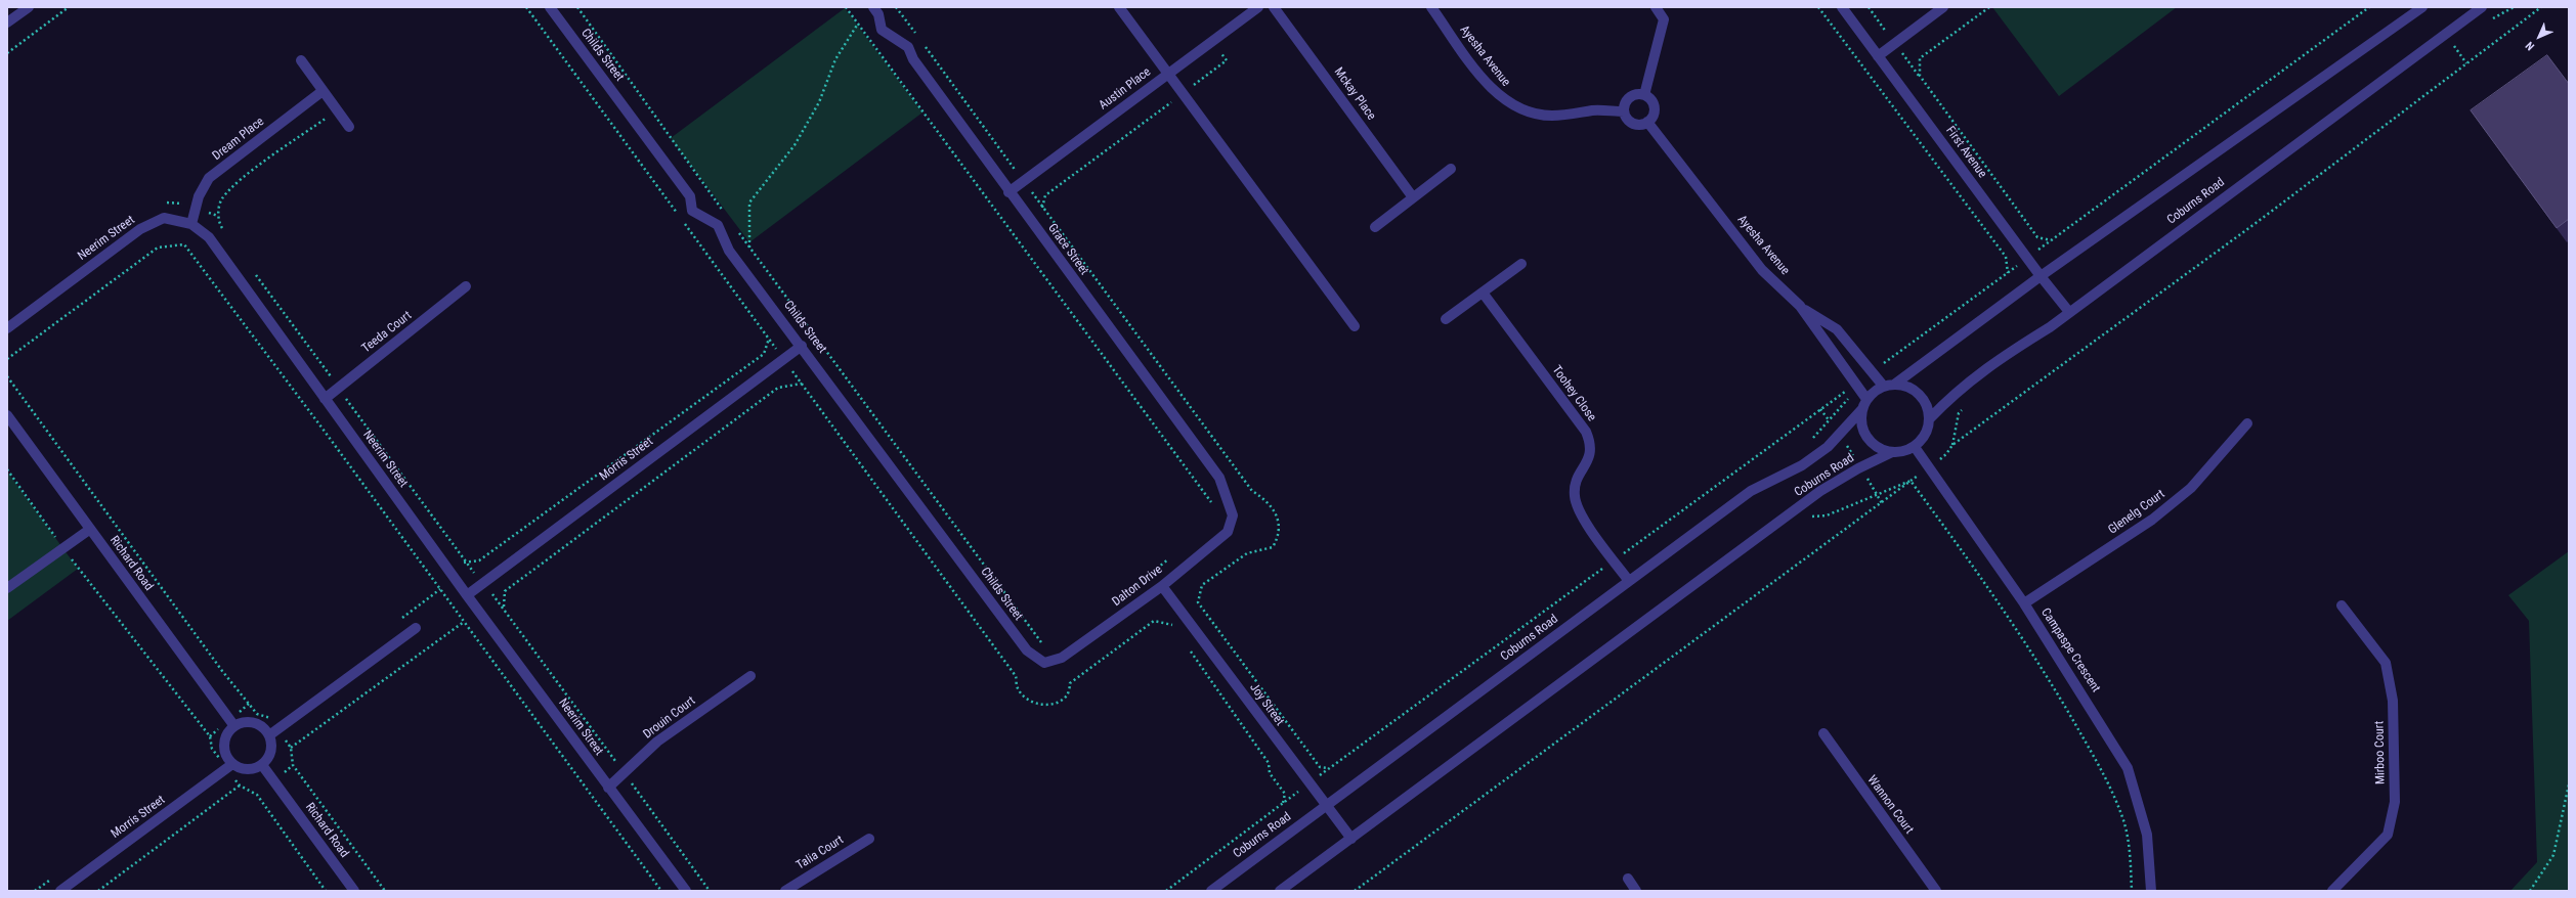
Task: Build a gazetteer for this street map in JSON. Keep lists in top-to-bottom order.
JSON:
{
  "streets": {
    "street": [
      "Childs Street",
      "Ayesha Avenue",
      "Austin Place",
      "Mckay Place",
      "Dream Place",
      "First Avenue",
      "Coburns Road",
      "Neerim Street",
      "Grace Street",
      "Teeda Court",
      "Toohey Close",
      "Morris Street",
      "Glenelg Court",
      "Richard Road",
      "Dalton Drive",
      "Campaspe Crescent",
      "Joy Street",
      "Drouin Court",
      "Mirboo Court",
      "Wannon Court",
      "Talia Court"
    ]
  },
  "crossings": [
    ["Childs Street", "Morris Street"],
    ["Childs Street", "Dalton Drive"],
    ["Ayesha Avenue", "Coburns Road"],
    ["Ayesha Avenue", "Campaspe Crescent"],
    ["Austin Place", "Grace Street"],
    ["Dream Place", "Neerim Street"],
    ["First Avenue", "Coburns Road"],
    ["Coburns Road", "Toohey Close"],
    ["Coburns Road", "Campaspe Crescent"],
    ["Coburns Road", "Joy Street"],
    ["Neerim Street", "Teeda Court"],
    ["Neerim Street", "Morris Street"],
    ["Neerim Street", "Drouin Court"],
    ["Grace Street", "Dalton Drive"],
    ["Morris Street", "Richard Road"],
    ["Glenelg Court", "Campaspe Crescent"],
    ["Dalton Drive", "Joy Street"]
  ],
  "north": "bottom left"
}
